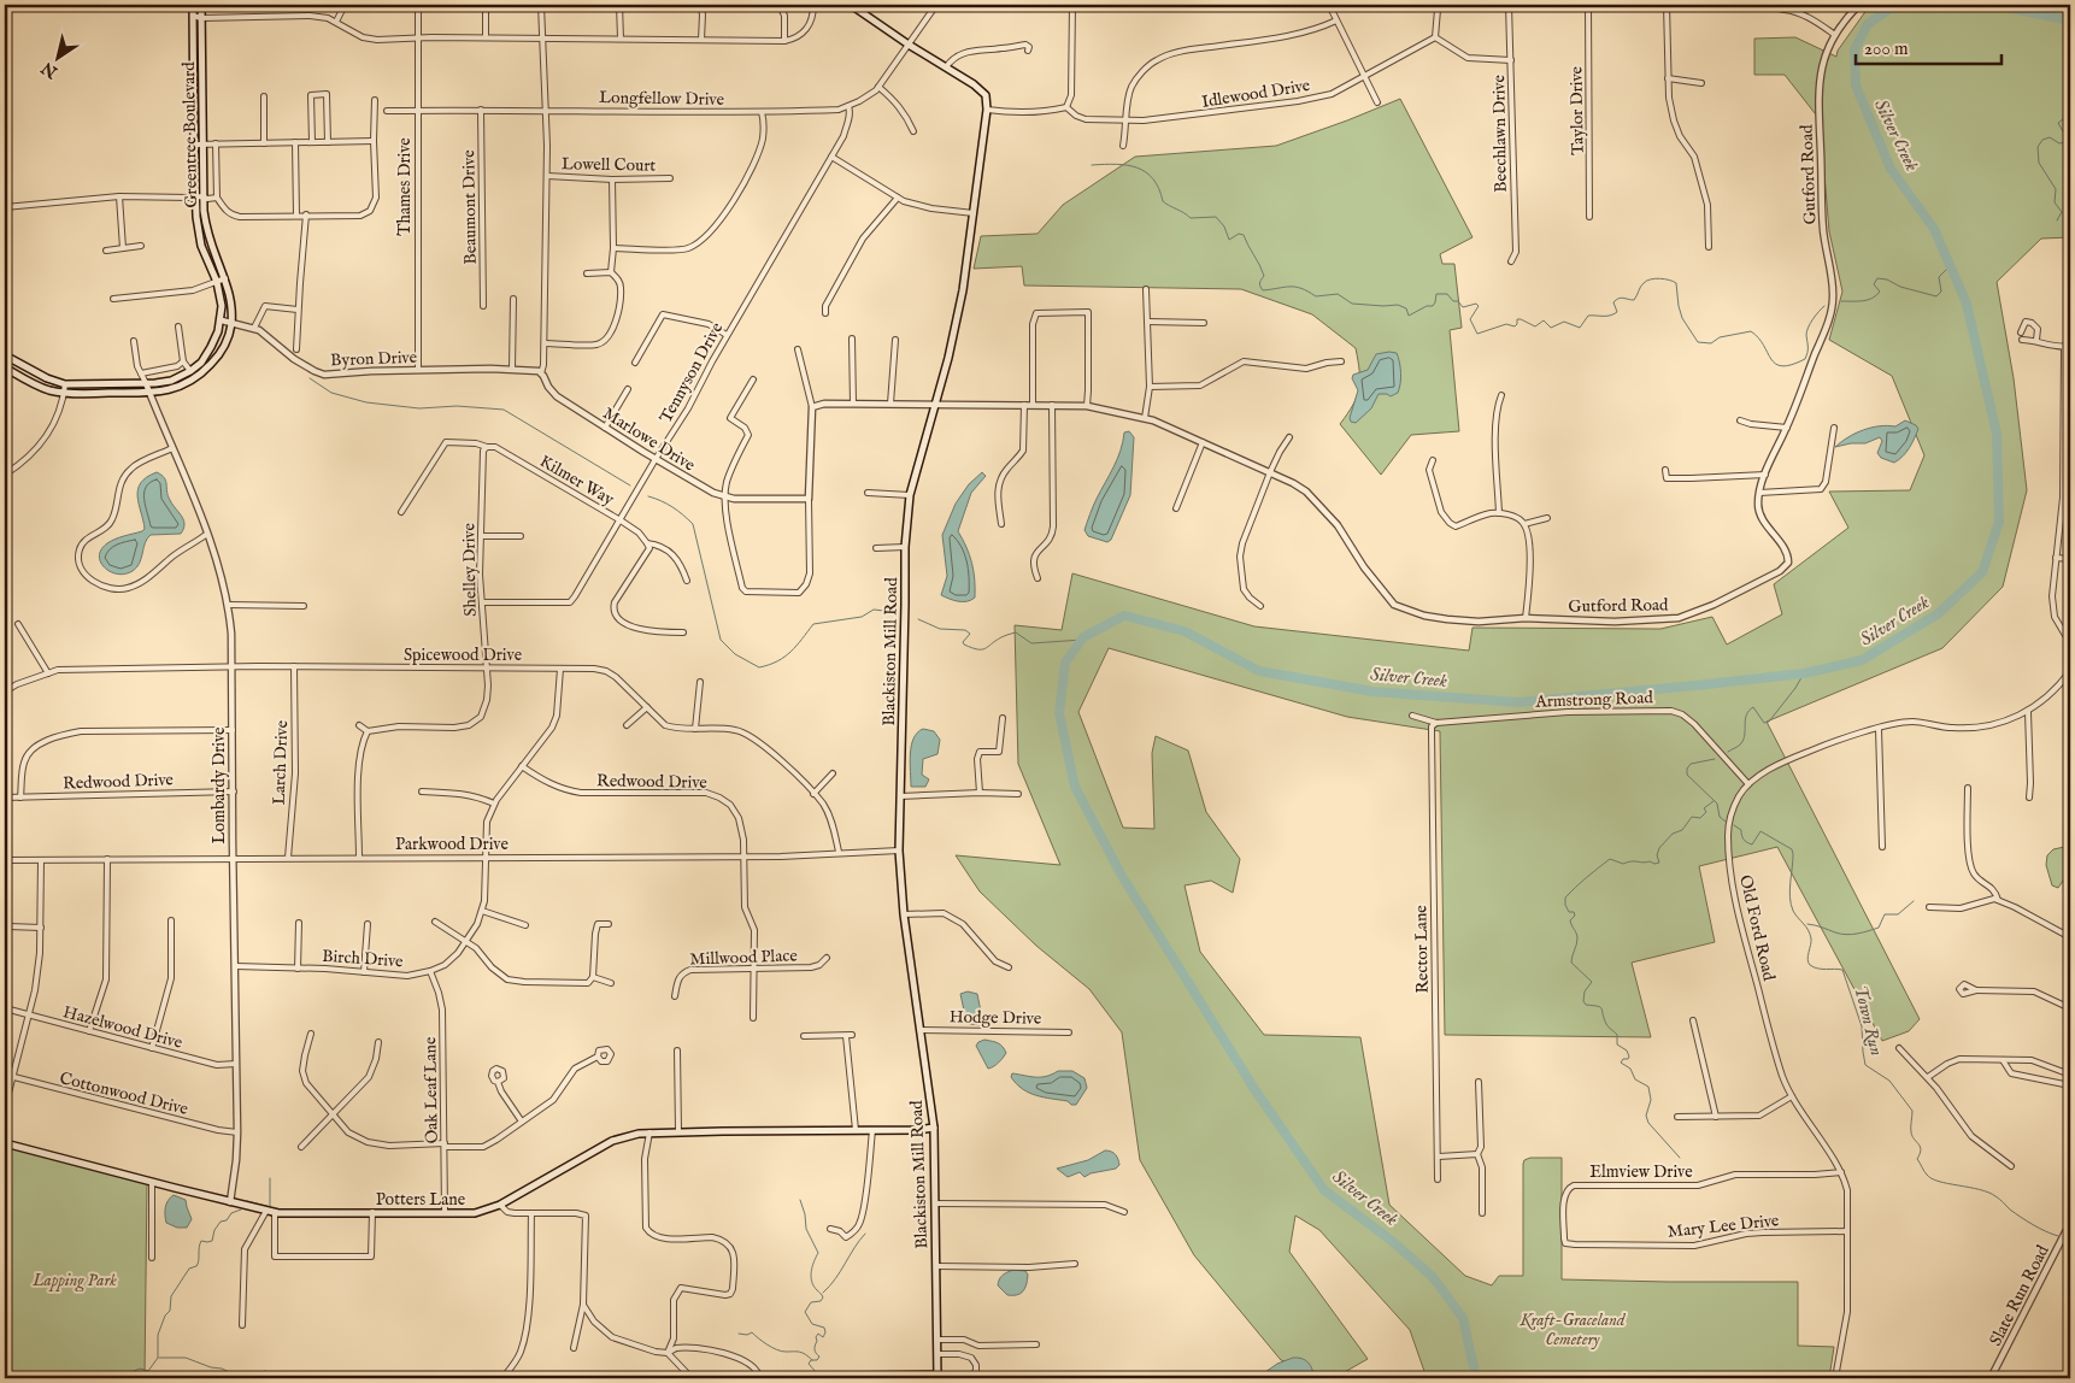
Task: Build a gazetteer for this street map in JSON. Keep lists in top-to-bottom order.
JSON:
{
  "streets": {
    "main road": ["Greentree Boulevard", "Blackiston Mill Road", "Potters Lane"],
    "street": [
      "Idlewood Drive",
      "Longfellow Drive",
      "Taylor Drive",
      "Beechlawn Drive",
      "Lowell Court",
      "Gutford Road",
      "Thames Drive",
      "Beaumont Drive",
      "Byron Drive",
      "Tennyson Drive",
      "Marlowe Drive",
      "Kilmer Way",
      "Shelley Drive",
      "Spicewood Drive",
      "Armstrong Road",
      "Larch Drive",
      "Redwood Drive",
      "Lombardy Drive",
      "Parkwood Drive",
      "Old Ford Road",
      "Rector Lane",
      "Millwood Place",
      "Birch Drive",
      "Hodge Drive",
      "Hazelwood Drive",
      "Oak Leaf Lane",
      "Cottonwood Drive",
      "Elmview Drive",
      "Mary Lee Drive",
      "Slate Run Road"
    ]
  },
  "crossings": [
    ["Longfellow Drive", "Thames Drive"],
    ["Longfellow Drive", "Beaumont Drive"],
    ["Longfellow Drive", "Tennyson Drive"],
    ["Greentree Boulevard", "Byron Drive"],
    ["Greentree Boulevard", "Lombardy Drive"],
    ["Gutford Road", "Blackiston Mill Road"],
    ["Thames Drive", "Byron Drive"],
    ["Byron Drive", "Marlowe Drive"],
    ["Tennyson Drive", "Marlowe Drive"],
    ["Tennyson Drive", "Kilmer Way"],
    ["Tennyson Drive", "Shelley Drive"],
    ["Kilmer Way", "Shelley Drive"],
    ["Shelley Drive", "Spicewood Drive"],
    ["Blackiston Mill Road", "Parkwood Drive"],
    ["Blackiston Mill Road", "Hodge Drive"],
    ["Blackiston Mill Road", "Potters Lane"],
    ["Spicewood Drive", "Larch Drive"],
    ["Spicewood Drive", "Lombardy Drive"],
    ["Spicewood Drive", "Parkwood Drive"],
    ["Spicewood Drive", "Birch Drive"],
    ["Armstrong Road", "Old Ford Road"],
    ["Armstrong Road", "Rector Lane"],
    ["Larch Drive", "Parkwood Drive"],
    ["Redwood Drive", "Lombardy Drive"],
    ["Redwood Drive", "Parkwood Drive"],
    ["Redwood Drive", "Millwood Place"],
    ["Redwood Drive", "Birch Drive"],
    ["Lombardy Drive", "Parkwood Drive"],
    ["Lombardy Drive", "Birch Drive"],
    ["Lombardy Drive", "Hazelwood Drive"],
    ["Lombardy Drive", "Cottonwood Drive"],
    ["Lombardy Drive", "Potters Lane"],
    ["Parkwood Drive", "Birch Drive"],
    ["Old Ford Road", "Elmview Drive"],
    ["Old Ford Road", "Mary Lee Drive"],
    ["Birch Drive", "Oak Leaf Lane"],
    ["Oak Leaf Lane", "Potters Lane"],
    ["Elmview Drive", "Mary Lee Drive"]
  ],
  "water": ["Silver Creek", "Town Run"],
  "parks": ["Lapping Park", "Kraft-Graceland Cemetery"],
  "scale_bar": "200 m",
  "north": "bottom left"
}
